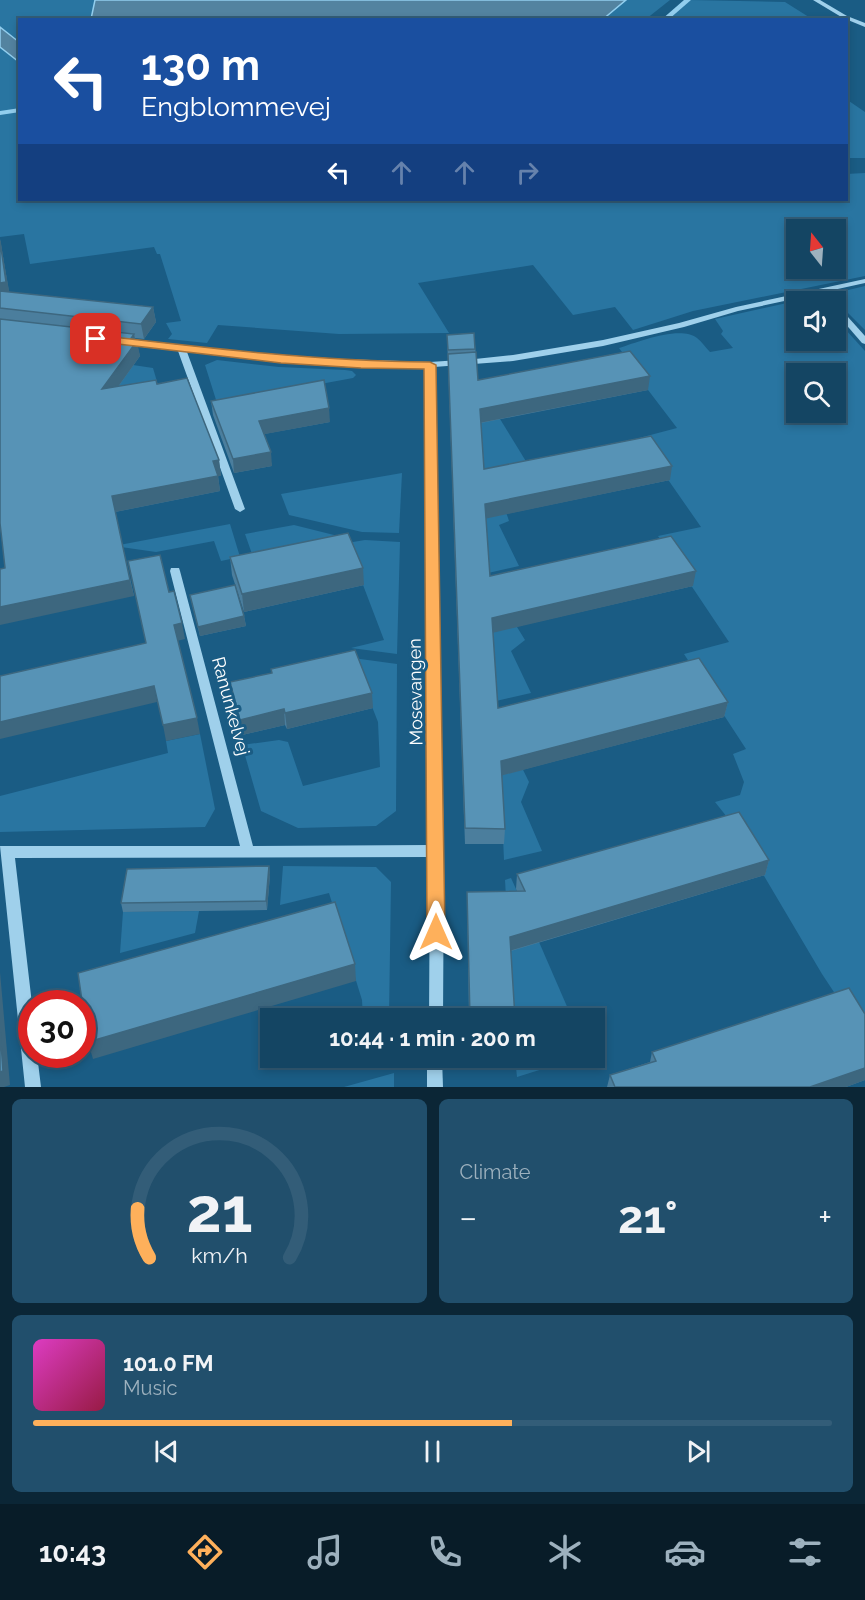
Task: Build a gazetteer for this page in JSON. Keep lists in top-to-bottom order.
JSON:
{
  "streets": {
    "street": ["Mosevangen", "Ranunkelvej"]
  },
  "north": "top",
  "page": {
    "turn": ["130 m", "Engblommevej"],
    "limit": "30",
    "trip": "10:44 · 1 min · 200 m",
    "tile": "Climate",
    "heat": ["−", "21°", "+"],
    "song": ["101.0 FM", "Music"],
    "tabs": "10:43",
    "gauge": ["21", "km/h"]
  }
}
